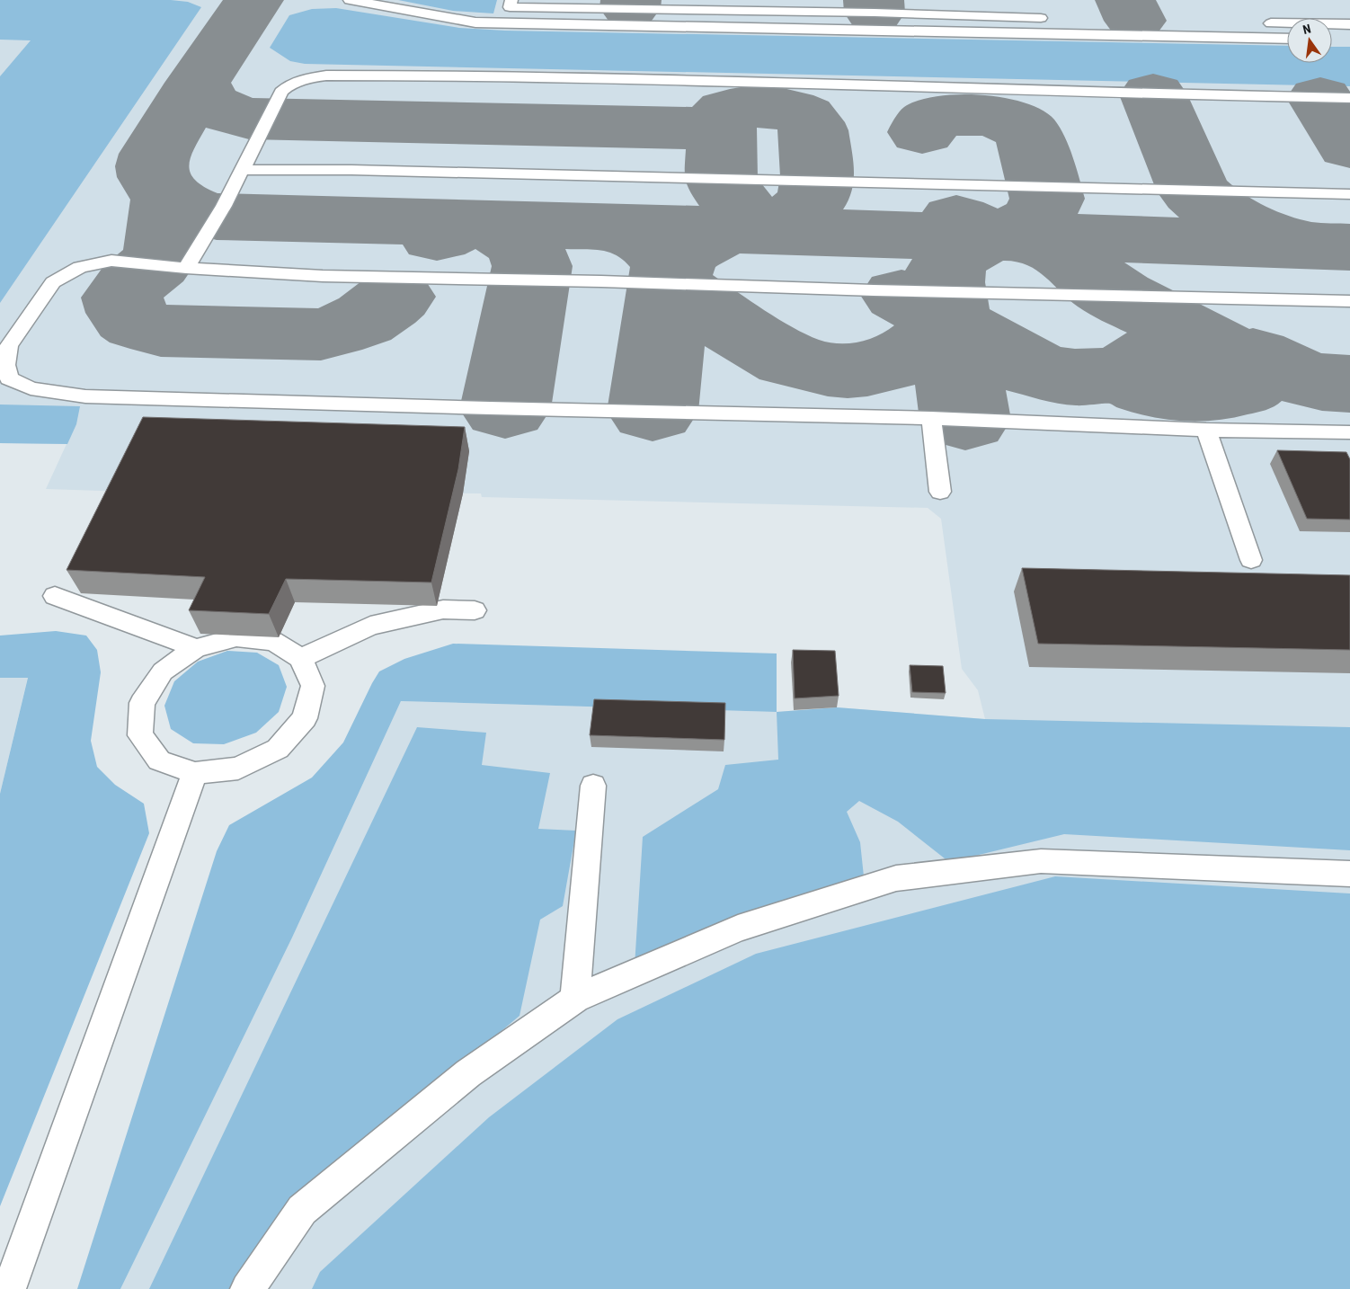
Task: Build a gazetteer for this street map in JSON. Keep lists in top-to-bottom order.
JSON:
{
  "north": "top"
}
